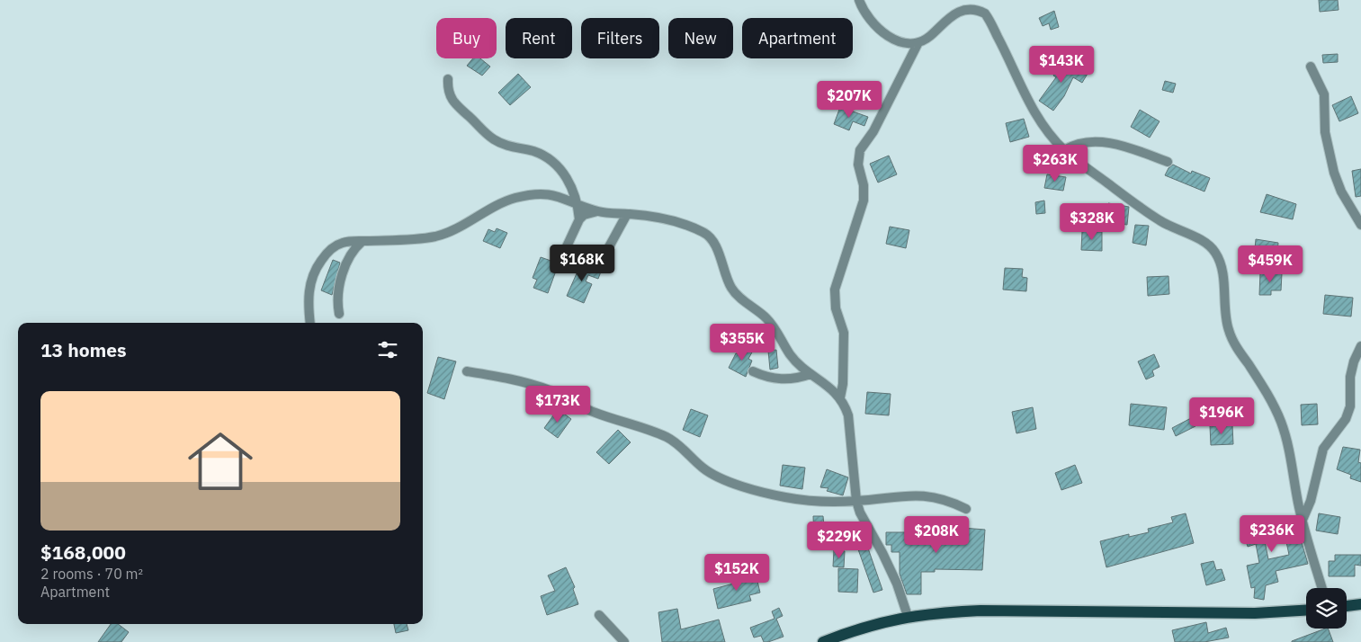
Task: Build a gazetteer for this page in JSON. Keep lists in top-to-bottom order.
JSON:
{
  "page": {
    "chip": [
      "Buy",
      "Rent",
      "Filters",
      "New",
      "Apartment"
    ],
    "price": [
      "$143K",
      "$207K",
      "$263K",
      "$328K",
      "$168K",
      "$459K",
      "$355K",
      "$173K",
      "$196K",
      "$236K",
      "$208K",
      "$229K",
      "$152K"
    ],
    "heading": "13 homes",
    "list": [
      {
        "name": "$168,000",
        "note": "2 rooms · 70 m² · Apartment"
      }
    ]
  }
}
